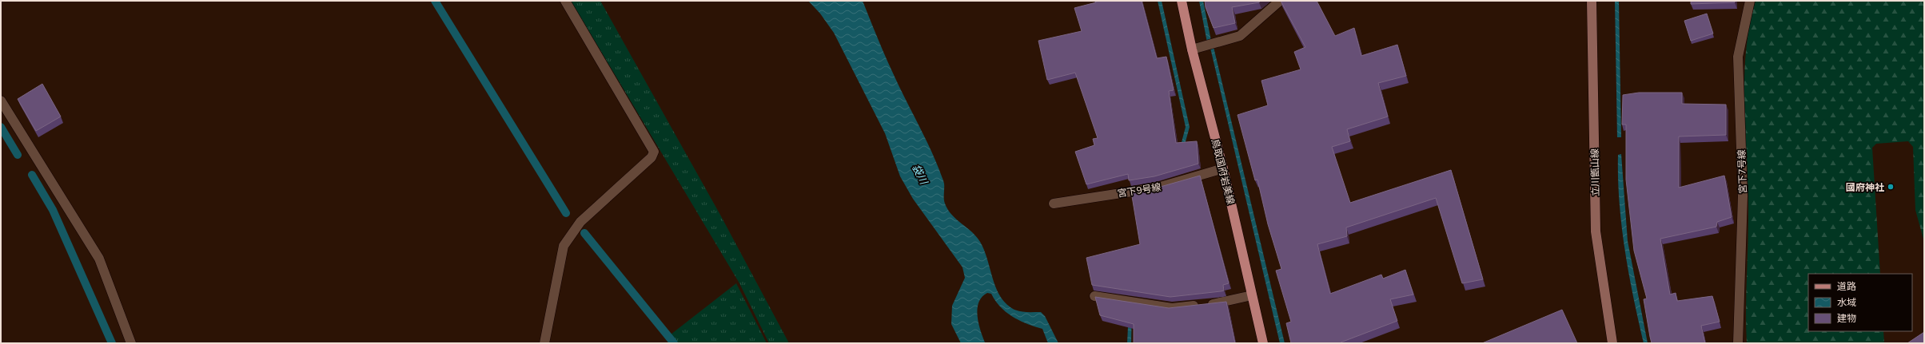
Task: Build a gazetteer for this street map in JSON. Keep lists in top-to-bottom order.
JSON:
{
  "streets": {
    "main road": ["鳥取国府岩美線"],
    "street": ["宮下7号線", "立川甑山線", "宮下9号線"]
  },
  "crossings": [
    ["鳥取国府岩美線", "宮下9号線"]
  ],
  "water": ["袋川"],
  "places": ["國府神社"],
  "legend": ["道路", "水域", "建物"]
}
